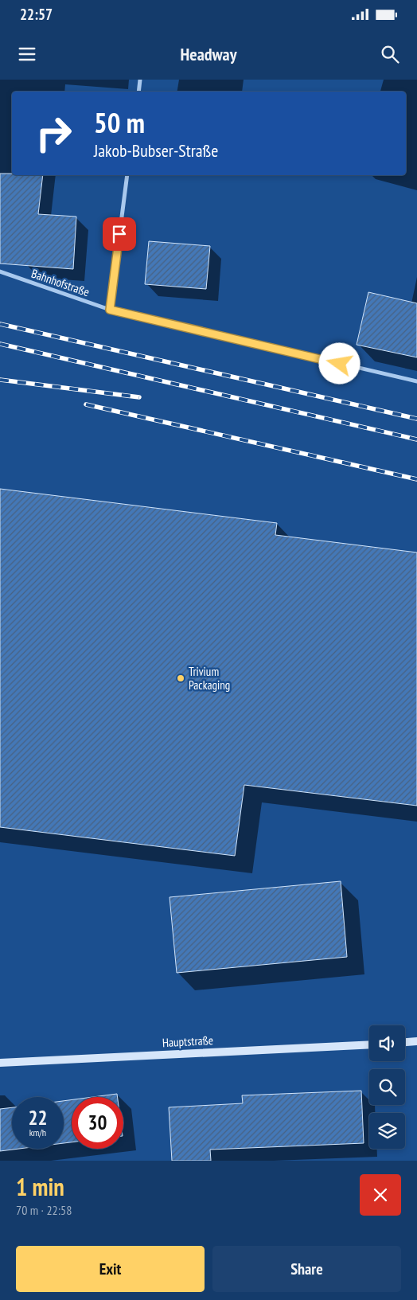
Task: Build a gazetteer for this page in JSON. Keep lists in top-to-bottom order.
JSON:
{
  "streets": {
    "main road": ["Hauptstraße"],
    "street": ["Bahnhofstraße"]
  },
  "places": ["Trivium Packaging"],
  "page": {
    "status": "22:57",
    "header": "Headway",
    "turn": ["50 m", "Jakob-Bubser-Straße"],
    "speed": "22 km/h",
    "limit": "30",
    "heading": ["1 min", "70 m · 22:58"],
    "buttons": ["Exit", "Share"]
  }
}
